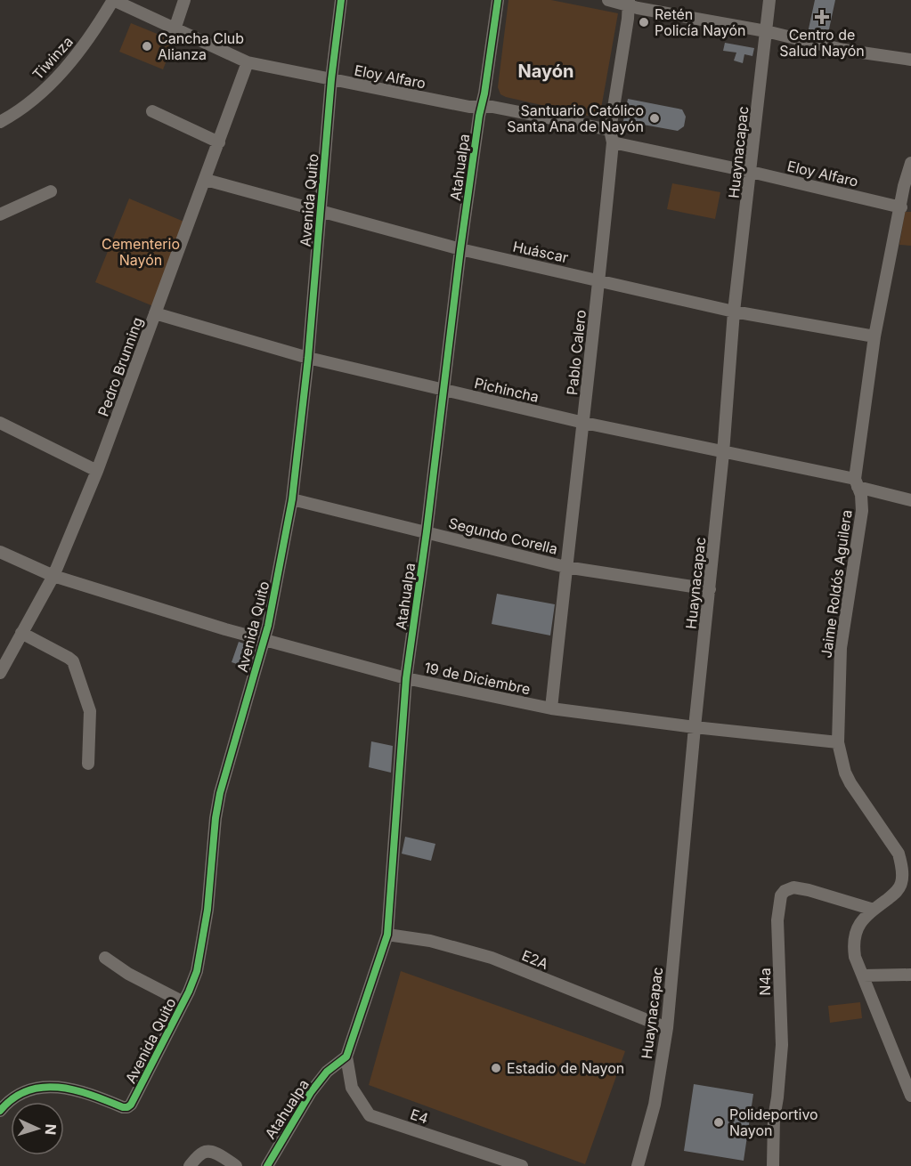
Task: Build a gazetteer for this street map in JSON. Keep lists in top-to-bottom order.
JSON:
{
  "streets": {
    "street": [
      "Tiwinza",
      "Eloy Alfaro",
      "Huaynacapac",
      "Atahualpa",
      "Avenida Quito",
      "Huáscar",
      "Pablo Calero",
      "Pedro Brunning",
      "Pichincha",
      "Segundo Corella",
      "Jaime Roldós Aguilera",
      "19 de Diciembre",
      "E2A",
      "N4a",
      "E4"
    ]
  },
  "crossings": [
    ["Tiwinza", "Eloy Alfaro"],
    ["Eloy Alfaro", "Huaynacapac"],
    ["Eloy Alfaro", "Atahualpa"],
    ["Eloy Alfaro", "Avenida Quito"],
    ["Eloy Alfaro", "Pablo Calero"],
    ["Eloy Alfaro", "Pedro Brunning"],
    ["Eloy Alfaro", "Jaime Roldós Aguilera"],
    ["Huaynacapac", "Huáscar"],
    ["Huaynacapac", "Pichincha"],
    ["Huaynacapac", "Segundo Corella"],
    ["Huaynacapac", "19 de Diciembre"],
    ["Huaynacapac", "E2A"],
    ["Atahualpa", "Huáscar"],
    ["Atahualpa", "Pichincha"],
    ["Atahualpa", "Segundo Corella"],
    ["Atahualpa", "19 de Diciembre"],
    ["Atahualpa", "E2A"],
    ["Atahualpa", "E4"],
    ["Avenida Quito", "Huáscar"],
    ["Avenida Quito", "Pichincha"],
    ["Avenida Quito", "Segundo Corella"],
    ["Avenida Quito", "19 de Diciembre"],
    ["Huáscar", "Pablo Calero"],
    ["Huáscar", "Pedro Brunning"],
    ["Huáscar", "Jaime Roldós Aguilera"],
    ["Pablo Calero", "Pichincha"],
    ["Pablo Calero", "Segundo Corella"],
    ["Pablo Calero", "19 de Diciembre"],
    ["Pedro Brunning", "Pichincha"],
    ["Pedro Brunning", "19 de Diciembre"],
    ["Pichincha", "Jaime Roldós Aguilera"],
    ["Jaime Roldós Aguilera", "19 de Diciembre"],
    ["Jaime Roldós Aguilera", "N4a"]
  ],
  "districts": ["Nayón"],
  "parks": ["Cementerio Nayón"],
  "places": {
    "health": ["Centro de Salud Nayón"],
    "other": [
      "Retén Policía Nayón",
      "Cancha Club Alianza",
      "Santuario Católico Santa Ana de Nayón",
      "Estadio de Nayon",
      "Polideportivo Nayon"
    ]
  },
  "north": "right"
}
